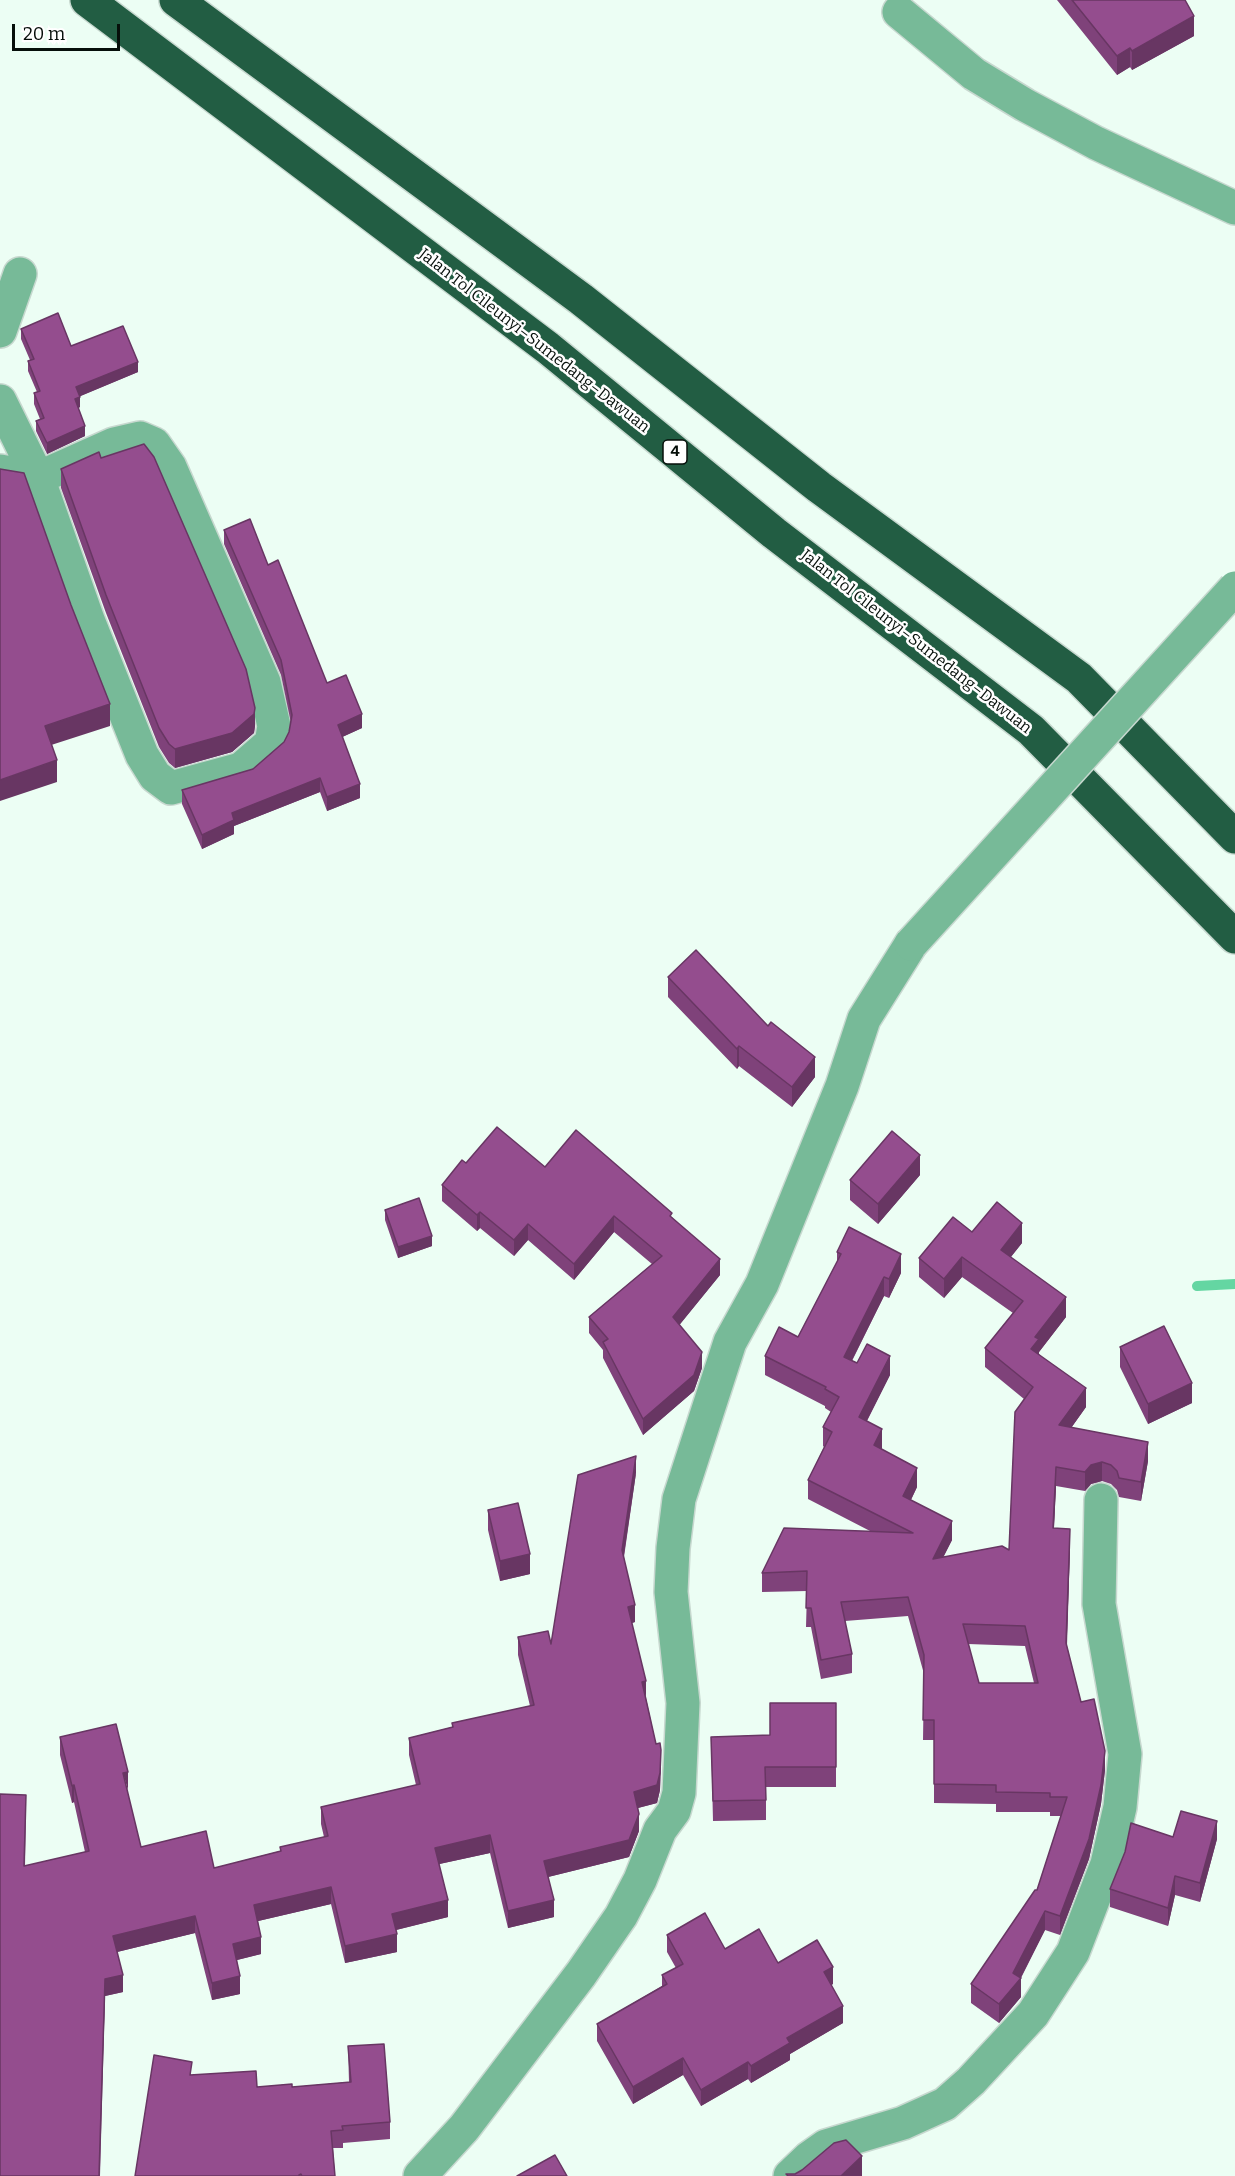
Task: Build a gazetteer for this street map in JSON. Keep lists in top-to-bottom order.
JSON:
{
  "streets": {
    "highway": ["Jalan Tol Cileunyi–Sumedang–Dawuan", "4"]
  },
  "scale_bar": "20 m"
}
